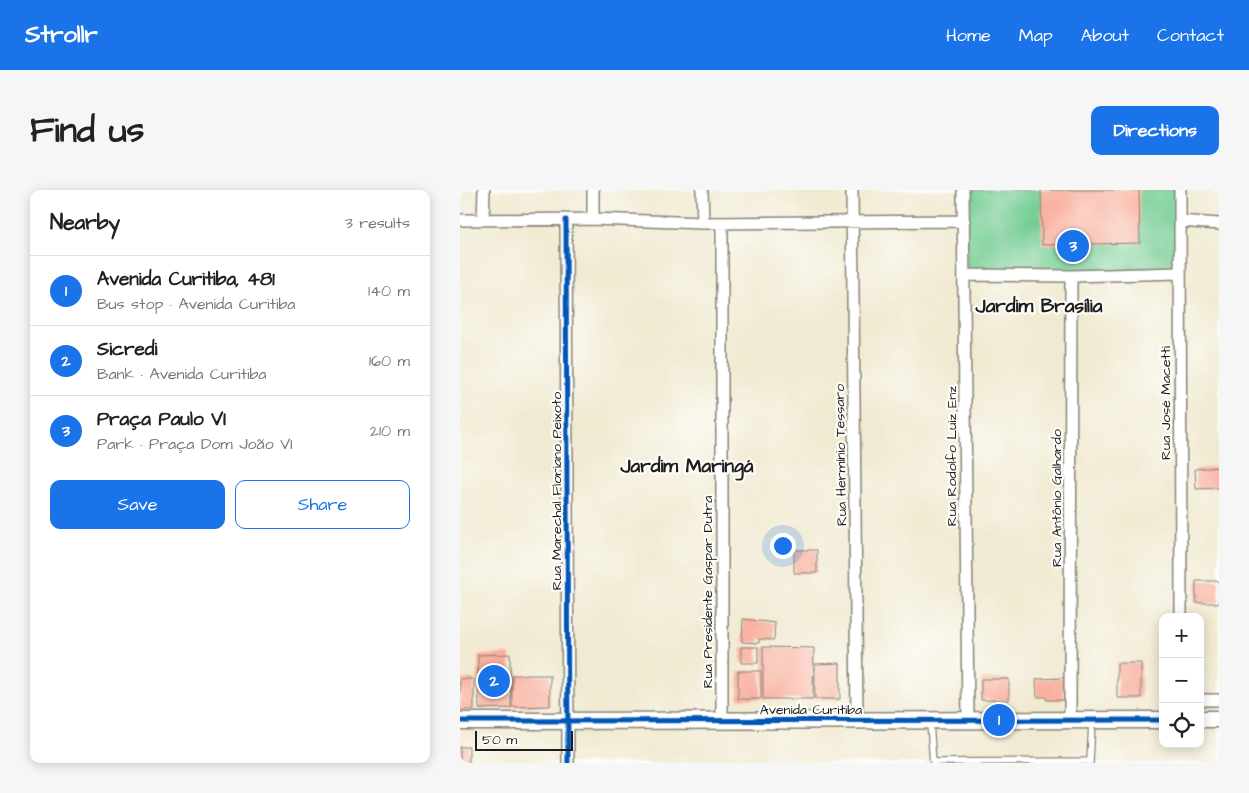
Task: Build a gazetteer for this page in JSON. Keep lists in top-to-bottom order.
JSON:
{
  "streets": {
    "street": [
      "Rua José Macetti",
      "Rua Hermínio Tessaro",
      "Rua Rodolfo Luiz Enz",
      "Rua Marechal Floriano Peixoto",
      "Rua Antônio Galhardo",
      "Rua Presidente Gaspar Dutra",
      "Avenida Curitiba"
    ]
  },
  "crossings": [
    ["Rua Hermínio Tessaro", "Avenida Curitiba"],
    ["Rua Rodolfo Luiz Enz", "Avenida Curitiba"],
    ["Rua Marechal Floriano Peixoto", "Avenida Curitiba"],
    ["Rua Antônio Galhardo", "Avenida Curitiba"],
    ["Rua Presidente Gaspar Dutra", "Avenida Curitiba"]
  ],
  "districts": ["Jardim Brasília", "Jardim Maringá"],
  "scale_bar": "50 m",
  "page": {
    "header": "Strollr",
    "nav": [
      "Home",
      "Map",
      "About",
      "Contact"
    ],
    "title": "Find us",
    "buttons": [
      "Directions",
      ["Save", "Share"]
    ],
    "heading": ["Nearby", "3 results"],
    "pins": ["3", "2", "1"],
    "list": [
      {
        "mark": "1",
        "name": "Avenida Curitiba, 481",
        "note": "Bus stop · Avenida Curitiba",
        "value": "140 m"
      },
      {
        "mark": "2",
        "name": "Sicredi",
        "note": "Bank · Avenida Curitiba",
        "value": "160 m"
      },
      {
        "mark": "3",
        "name": "Praça Paulo VI",
        "note": "Park · Praça Dom João VI",
        "value": "210 m"
      }
    ],
    "map_buttons": ["+", "−"],
    "scale": "50 m"
  }
}
